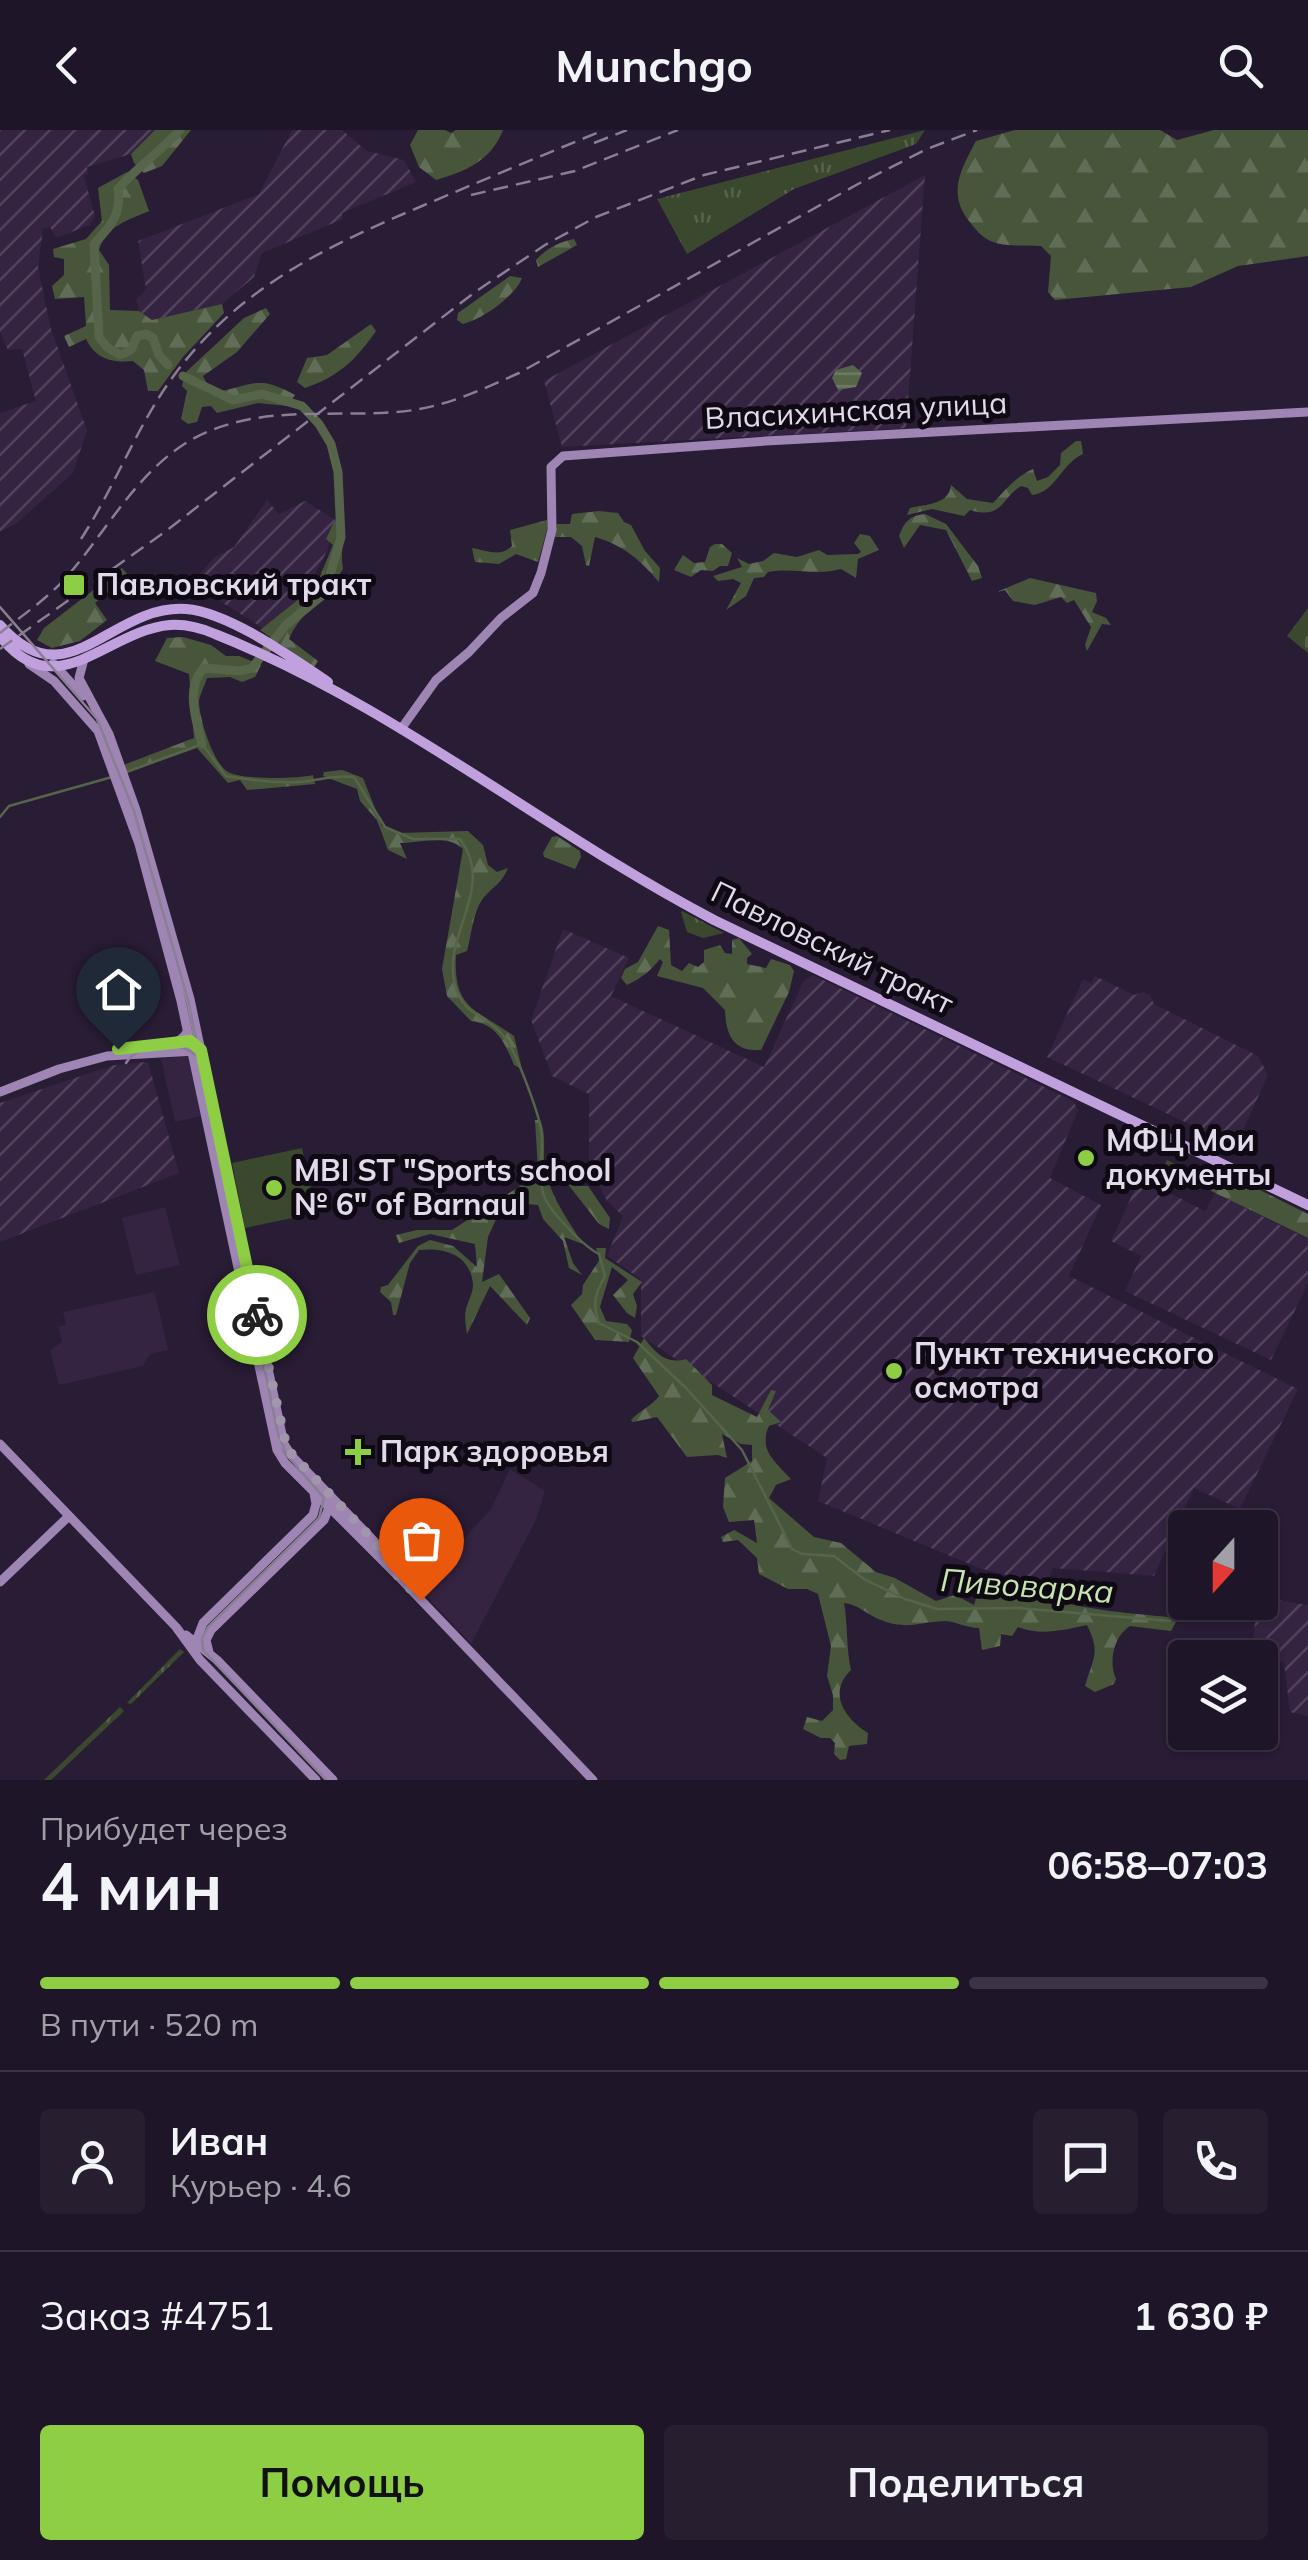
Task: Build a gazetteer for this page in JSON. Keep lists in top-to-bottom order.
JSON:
{
  "streets": {
    "main road": ["Власихинская улица", "Павловский тракт"]
  },
  "crossings": [
    ["Власихинская улица", "Павловский тракт"]
  ],
  "water": ["Пивоварка"],
  "places": {
    "transit": ["Павловский тракт"],
    "other": ["МФЦ Мои документы", "MBI ST \"Sports school № 6\" of Barnaul", "Пункт технического осмотра"],
    "health": ["Парк здоровья"]
  },
  "north": "bottom",
  "page": {
    "header": "Munchgo",
    "heading": ["4 мин", "Прибудет через", "06:58–07:03"],
    "panel": [
      "Иван",
      "Курьер · 4.6",
      "Заказ #4751",
      "1 630 ₽"
    ],
    "bar": "В пути · 520 m",
    "buttons": ["Помощь", "Поделиться"]
  }
}
